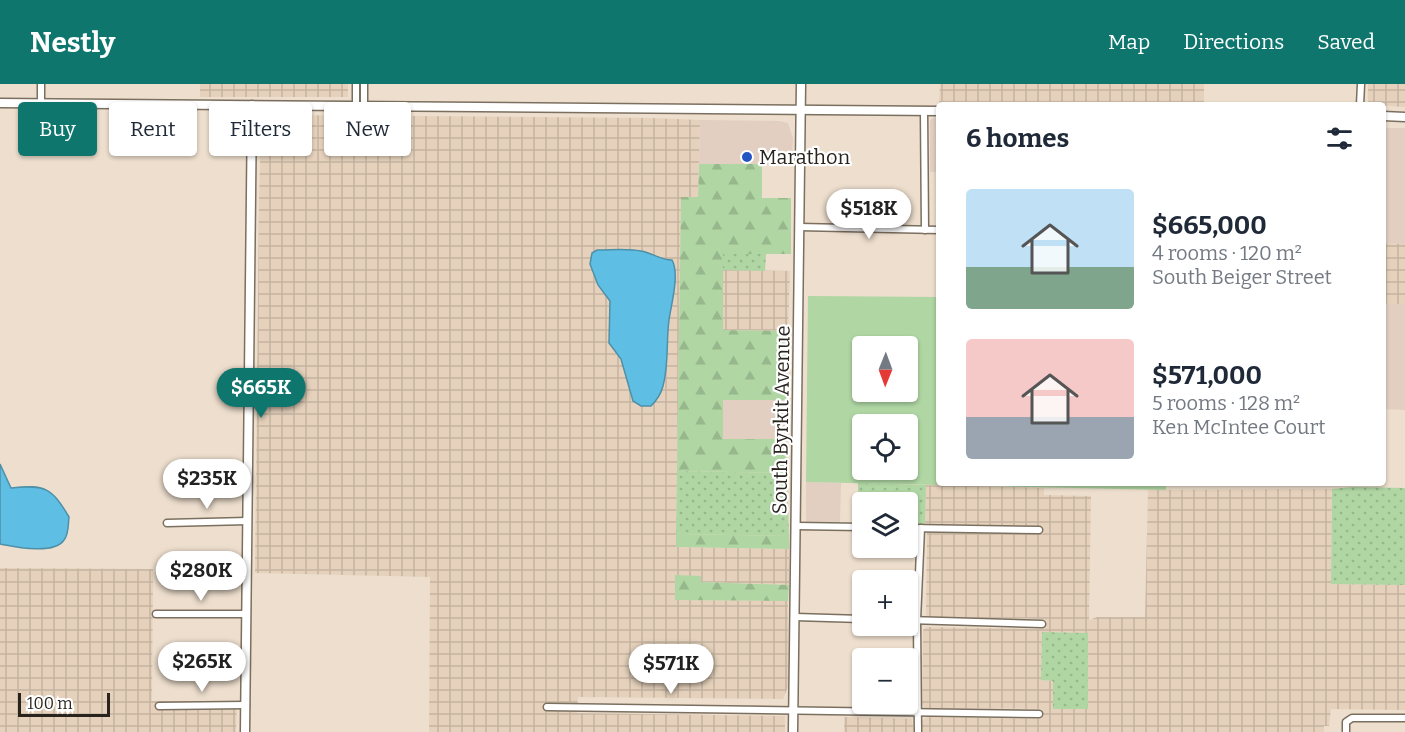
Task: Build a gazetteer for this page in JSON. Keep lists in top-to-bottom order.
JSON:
{
  "streets": {
    "street": ["South Byrkit Avenue"]
  },
  "places": ["Marathon"],
  "scale_bar": "100 m",
  "north": "bottom",
  "page": {
    "header": "Nestly",
    "nav": ["Map", "Directions", "Saved"],
    "chip": [
      "Buy",
      "Rent",
      "Filters",
      "New"
    ],
    "heading": "6 homes",
    "list": [
      {
        "name": "$665,000",
        "note": "4 rooms · 120 m² · South Beiger Street"
      },
      {
        "name": "$571,000",
        "note": "5 rooms · 128 m² · Ken McIntee Court"
      }
    ],
    "price": [
      "$518K",
      "$665K",
      "$235K",
      "$280K",
      "$265K",
      "$571K"
    ],
    "map_buttons": ["+", "−"],
    "scale": "100 m"
  }
}
